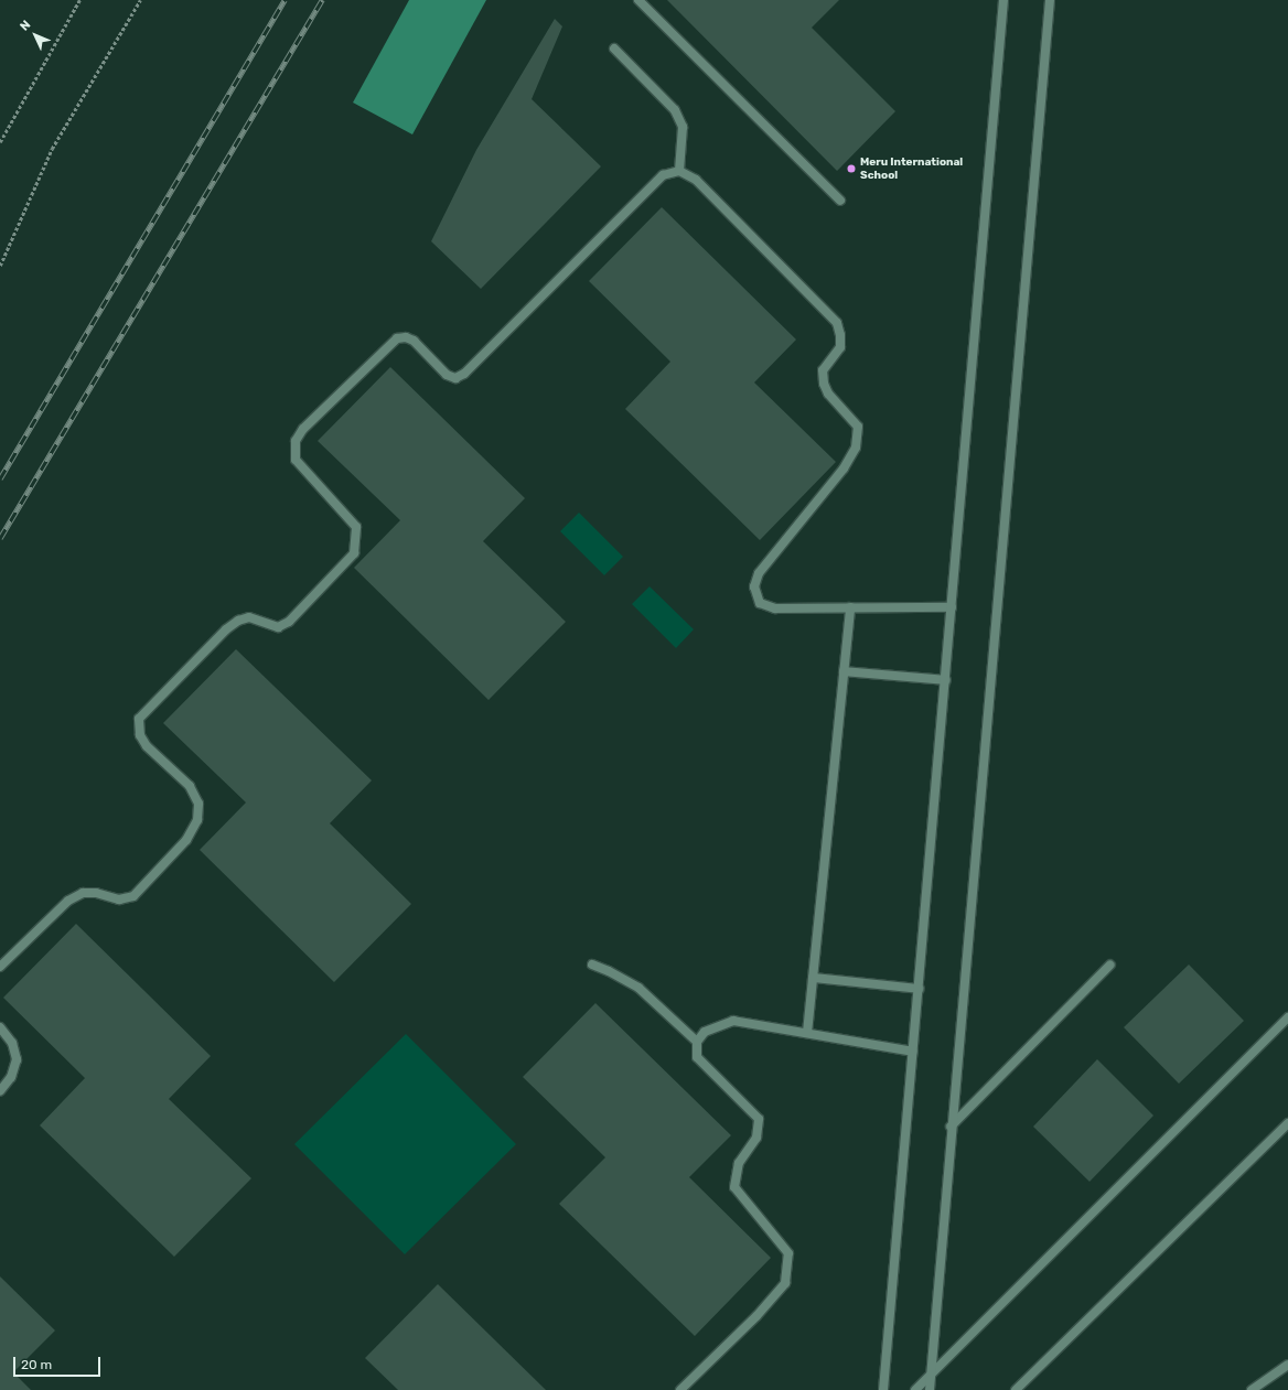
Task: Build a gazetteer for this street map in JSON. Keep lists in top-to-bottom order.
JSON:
{
  "places": ["Meru International School"],
  "scale_bar": "20 m",
  "north": "top left"
}
